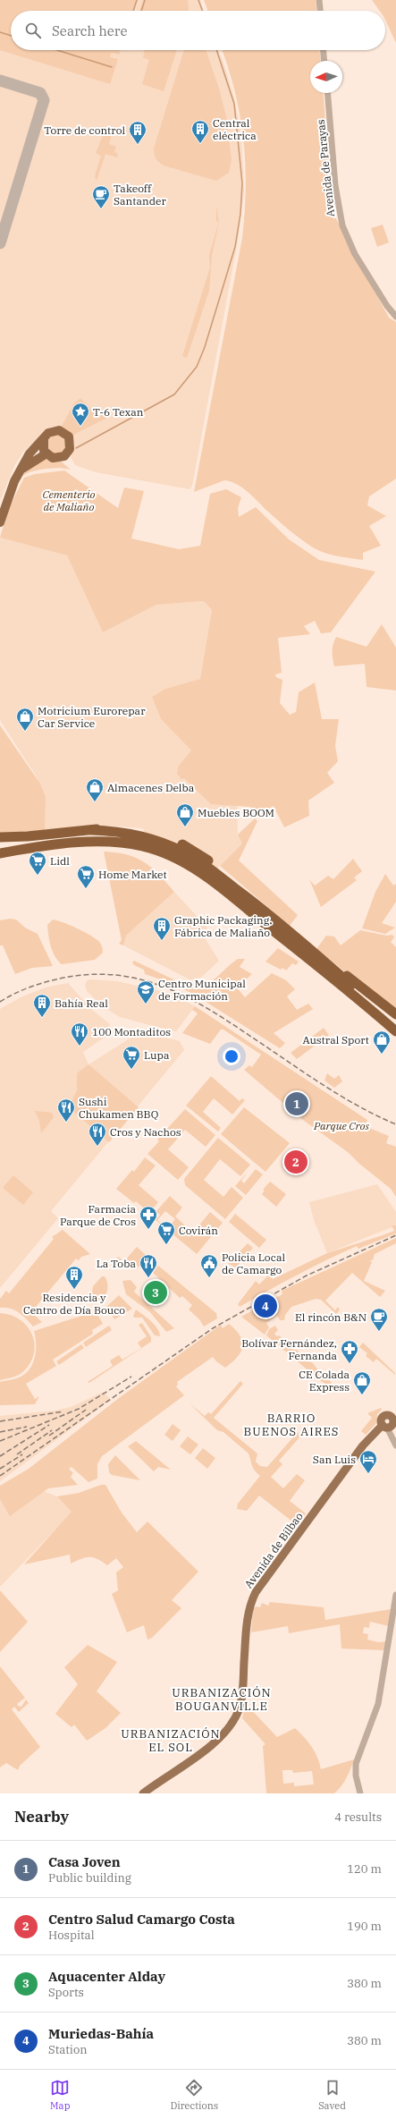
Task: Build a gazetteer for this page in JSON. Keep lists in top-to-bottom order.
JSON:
{
  "streets": {
    "main road": ["Avenida de Bilbao"],
    "street": ["Avenida de Parayas"]
  },
  "districts": ["BARRIO BUENOS AIRES", "URBANIZACIÓN BOUGANVILLE", "URBANIZACIÓN EL SOL"],
  "parks": ["Cementerio de Maliaño", "Parque Cros"],
  "places": {
    "building": [
      "Central eléctrica",
      "Torre de control",
      "Graphic Packaging. Fábrica de Maliaño",
      "Bahía Real",
      "Residencia y Centro de Día Bouco"
    ],
    "cafe": ["Takeoff Santander", "El rincón B&N"],
    "place": ["T-6 Texan"],
    "shop": [
      "Motricium Eurorepar Car Service",
      "Almacenes Delba",
      "Muebles BOOM",
      "Austral Sport",
      "CE Colada Express"
    ],
    "supermarket": [
      "Lidl",
      "Home Market",
      "Lupa",
      "Covirán"
    ],
    "school or university": ["Centro Municipal de Formación"],
    "restaurant": [
      "100 Montaditos",
      "Sushi Chukamen BBQ",
      "Cros y Nachos",
      "La Toba"
    ],
    "pharmacy": ["Farmacia Parque de Cros", "Bolívar Fernández, Fernanda"],
    "public building": ["Policia Local de Camargo"],
    "hotel": ["San Luis"]
  },
  "north": "left",
  "page": {
    "search": "Search here",
    "pins": [
      "1",
      "2",
      "3",
      "4"
    ],
    "heading": ["Nearby", "4 results"],
    "list": [
      {
        "mark": "1",
        "name": "Casa Joven",
        "note": "Public building",
        "value": "120 m"
      },
      {
        "mark": "2",
        "name": "Centro Salud Camargo Costa",
        "note": "Hospital",
        "value": "190 m"
      },
      {
        "mark": "3",
        "name": "Aquacenter Alday",
        "note": "Sports",
        "value": "380 m"
      },
      {
        "mark": "4",
        "name": "Muriedas-Bahía",
        "note": "Station",
        "value": "380 m"
      }
    ],
    "nav": ["Map", "Directions", "Saved"]
  }
}
